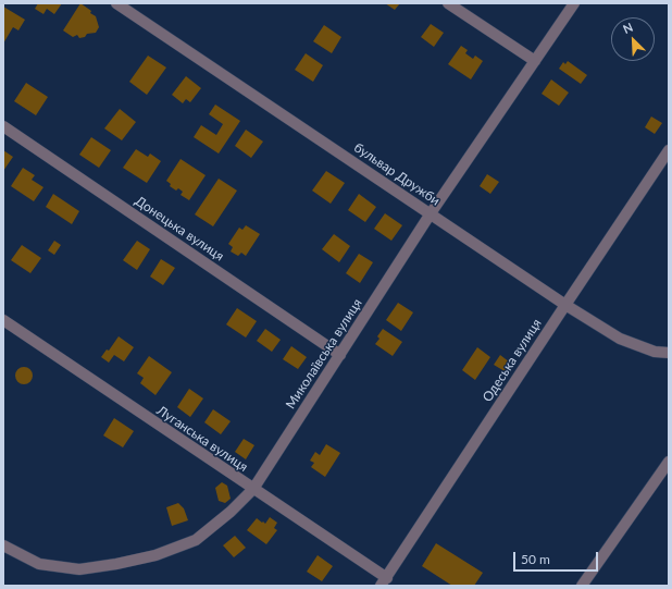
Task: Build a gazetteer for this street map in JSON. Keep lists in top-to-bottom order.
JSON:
{
  "streets": {
    "street": [
      "бульвар Дружби",
      "Донецька вулиця",
      "Миколаївська вулиця",
      "Одеська вулиця",
      "Луганська вулиця"
    ]
  },
  "crossings": [
    ["бульвар Дружби", "Миколаївська вулиця"],
    ["бульвар Дружби", "Одеська вулиця"],
    ["Донецька вулиця", "Миколаївська вулиця"],
    ["Миколаївська вулиця", "Луганська вулиця"],
    ["Одеська вулиця", "Луганська вулиця"]
  ],
  "scale_bar": "50 m",
  "north": "top left"
}
